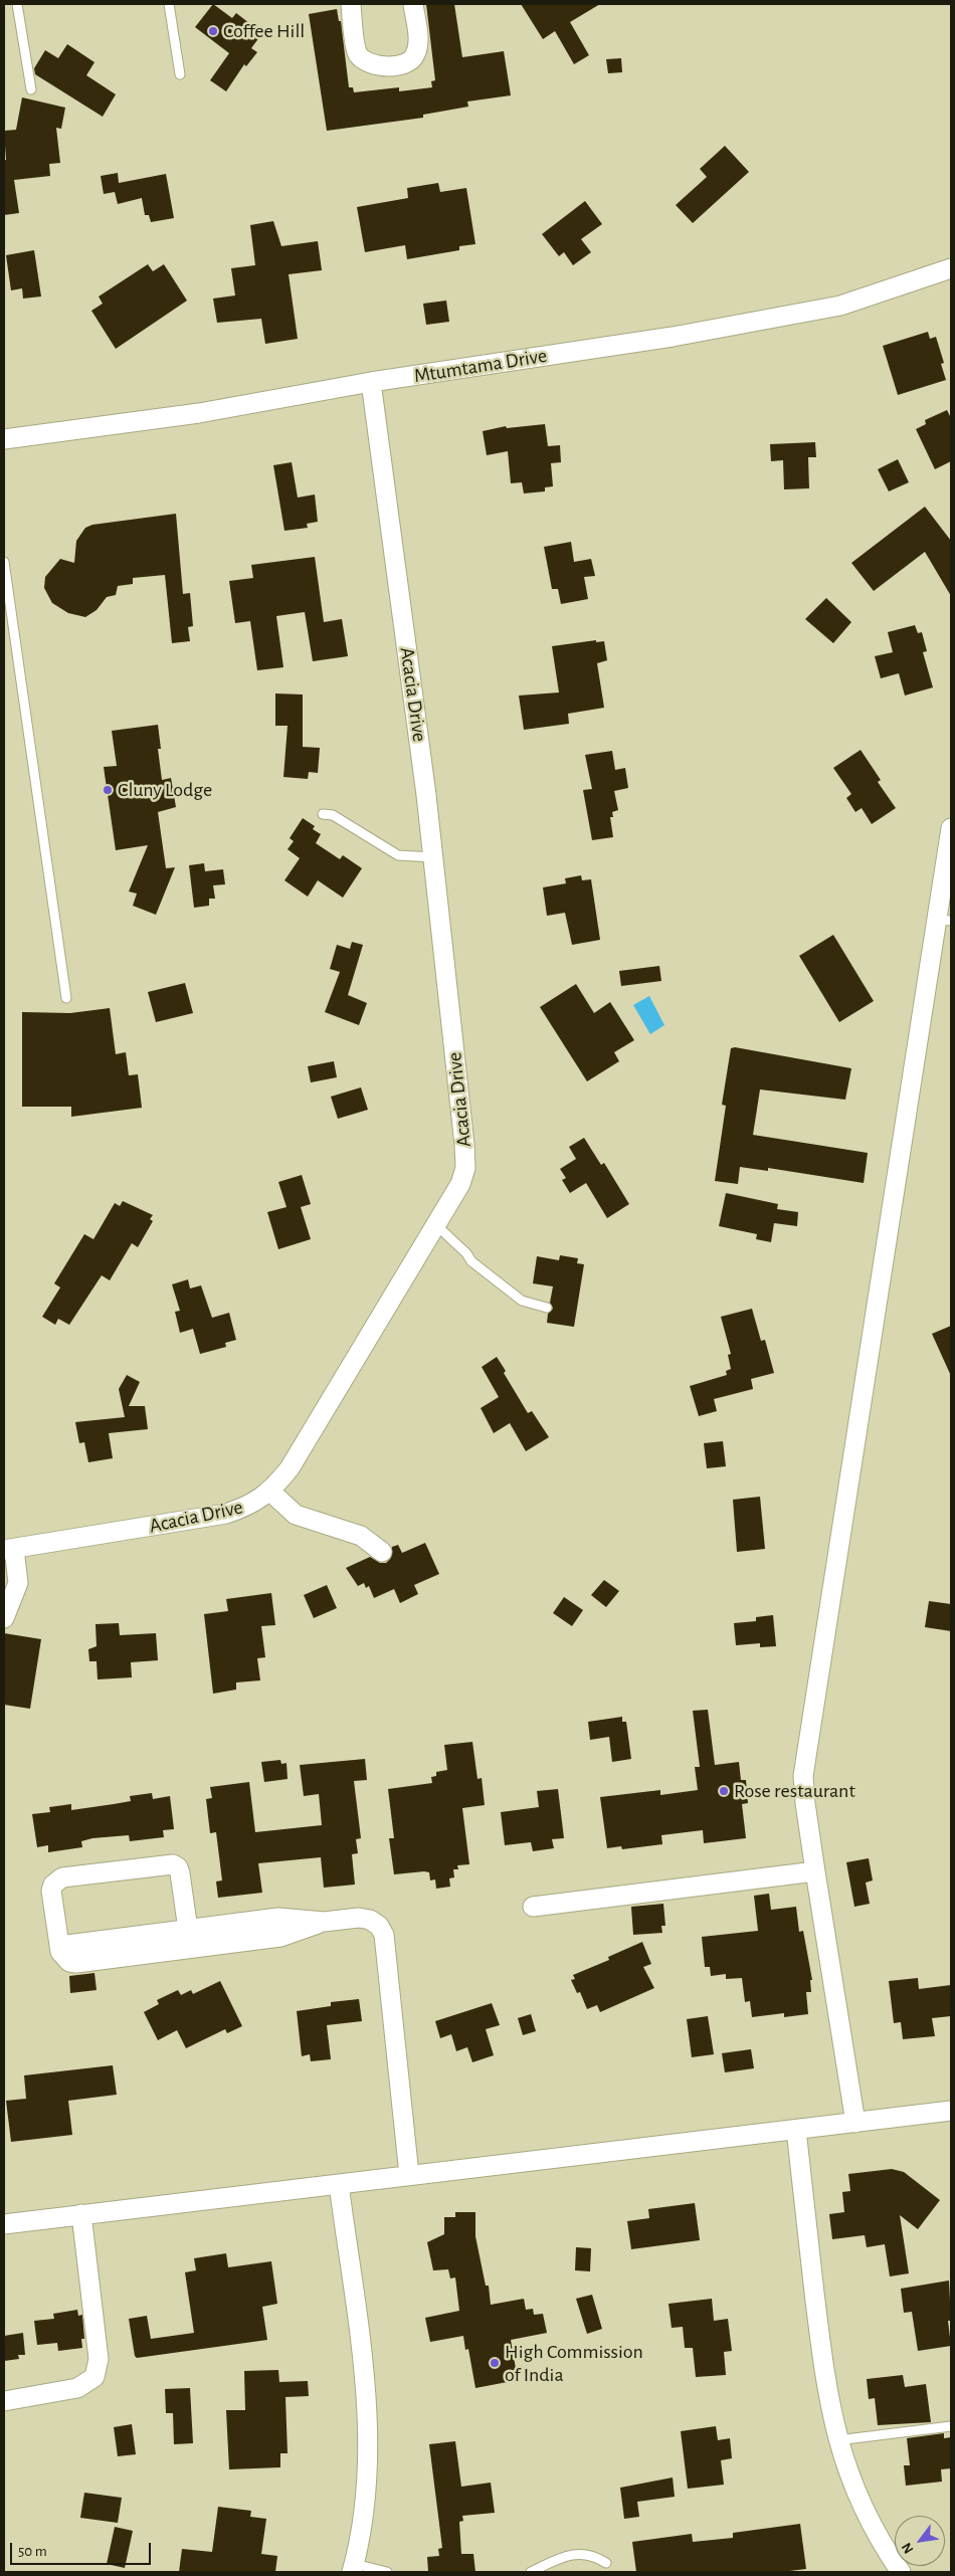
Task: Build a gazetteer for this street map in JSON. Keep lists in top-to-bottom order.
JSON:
{
  "streets": {
    "street": ["Mtumtama Drive", "Acacia Drive"]
  },
  "crossings": [
    ["Mtumtama Drive", "Acacia Drive"]
  ],
  "places": [
    "Coffee Hill",
    "Cluny Lodge",
    "Rose restaurant",
    "High Commission of India"
  ],
  "scale_bar": "50 m",
  "north": "bottom left"
}
